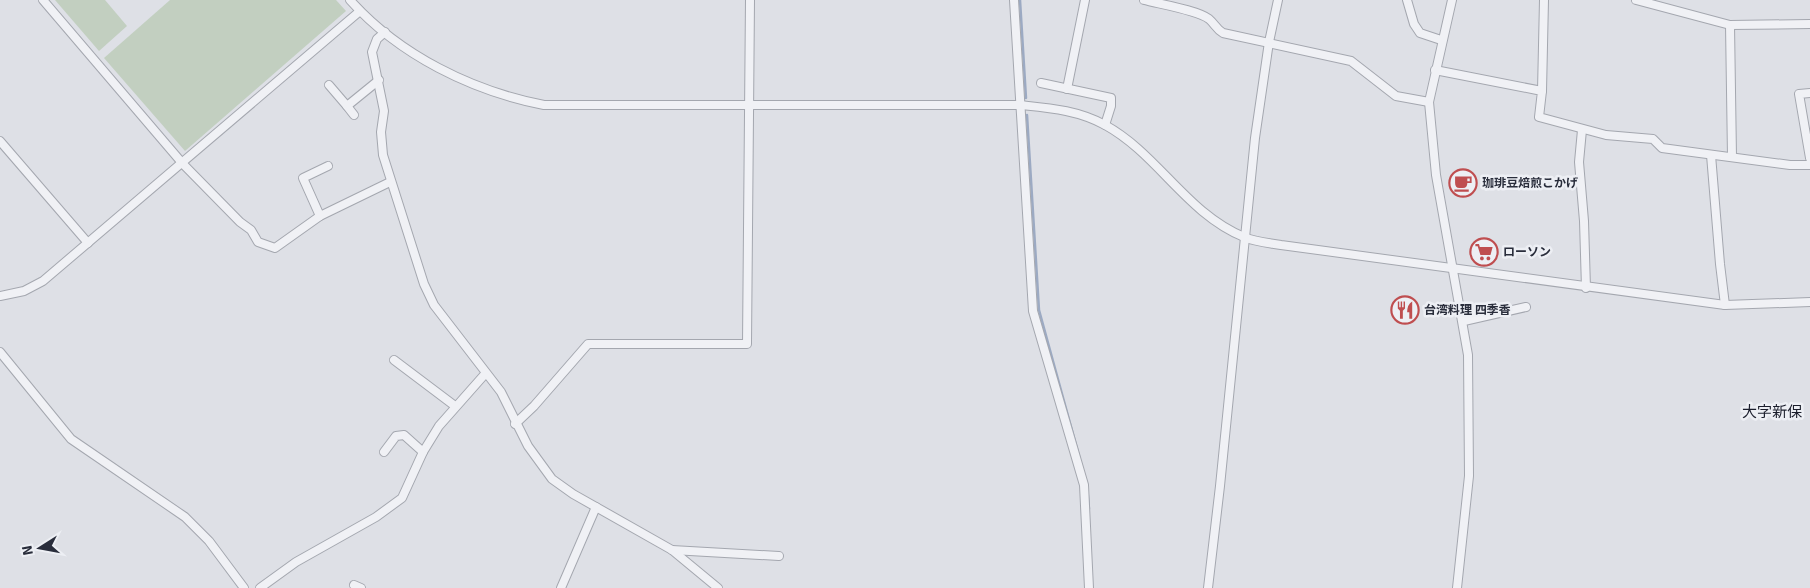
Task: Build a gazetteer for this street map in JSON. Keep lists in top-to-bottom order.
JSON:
{
  "districts": ["大字新保"],
  "places": {
    "cafe": ["珈琲豆焙煎こかげ"],
    "supermarket": ["ローソン"],
    "restaurant": ["台湾料理 四季香"]
  },
  "north": "left"
}
